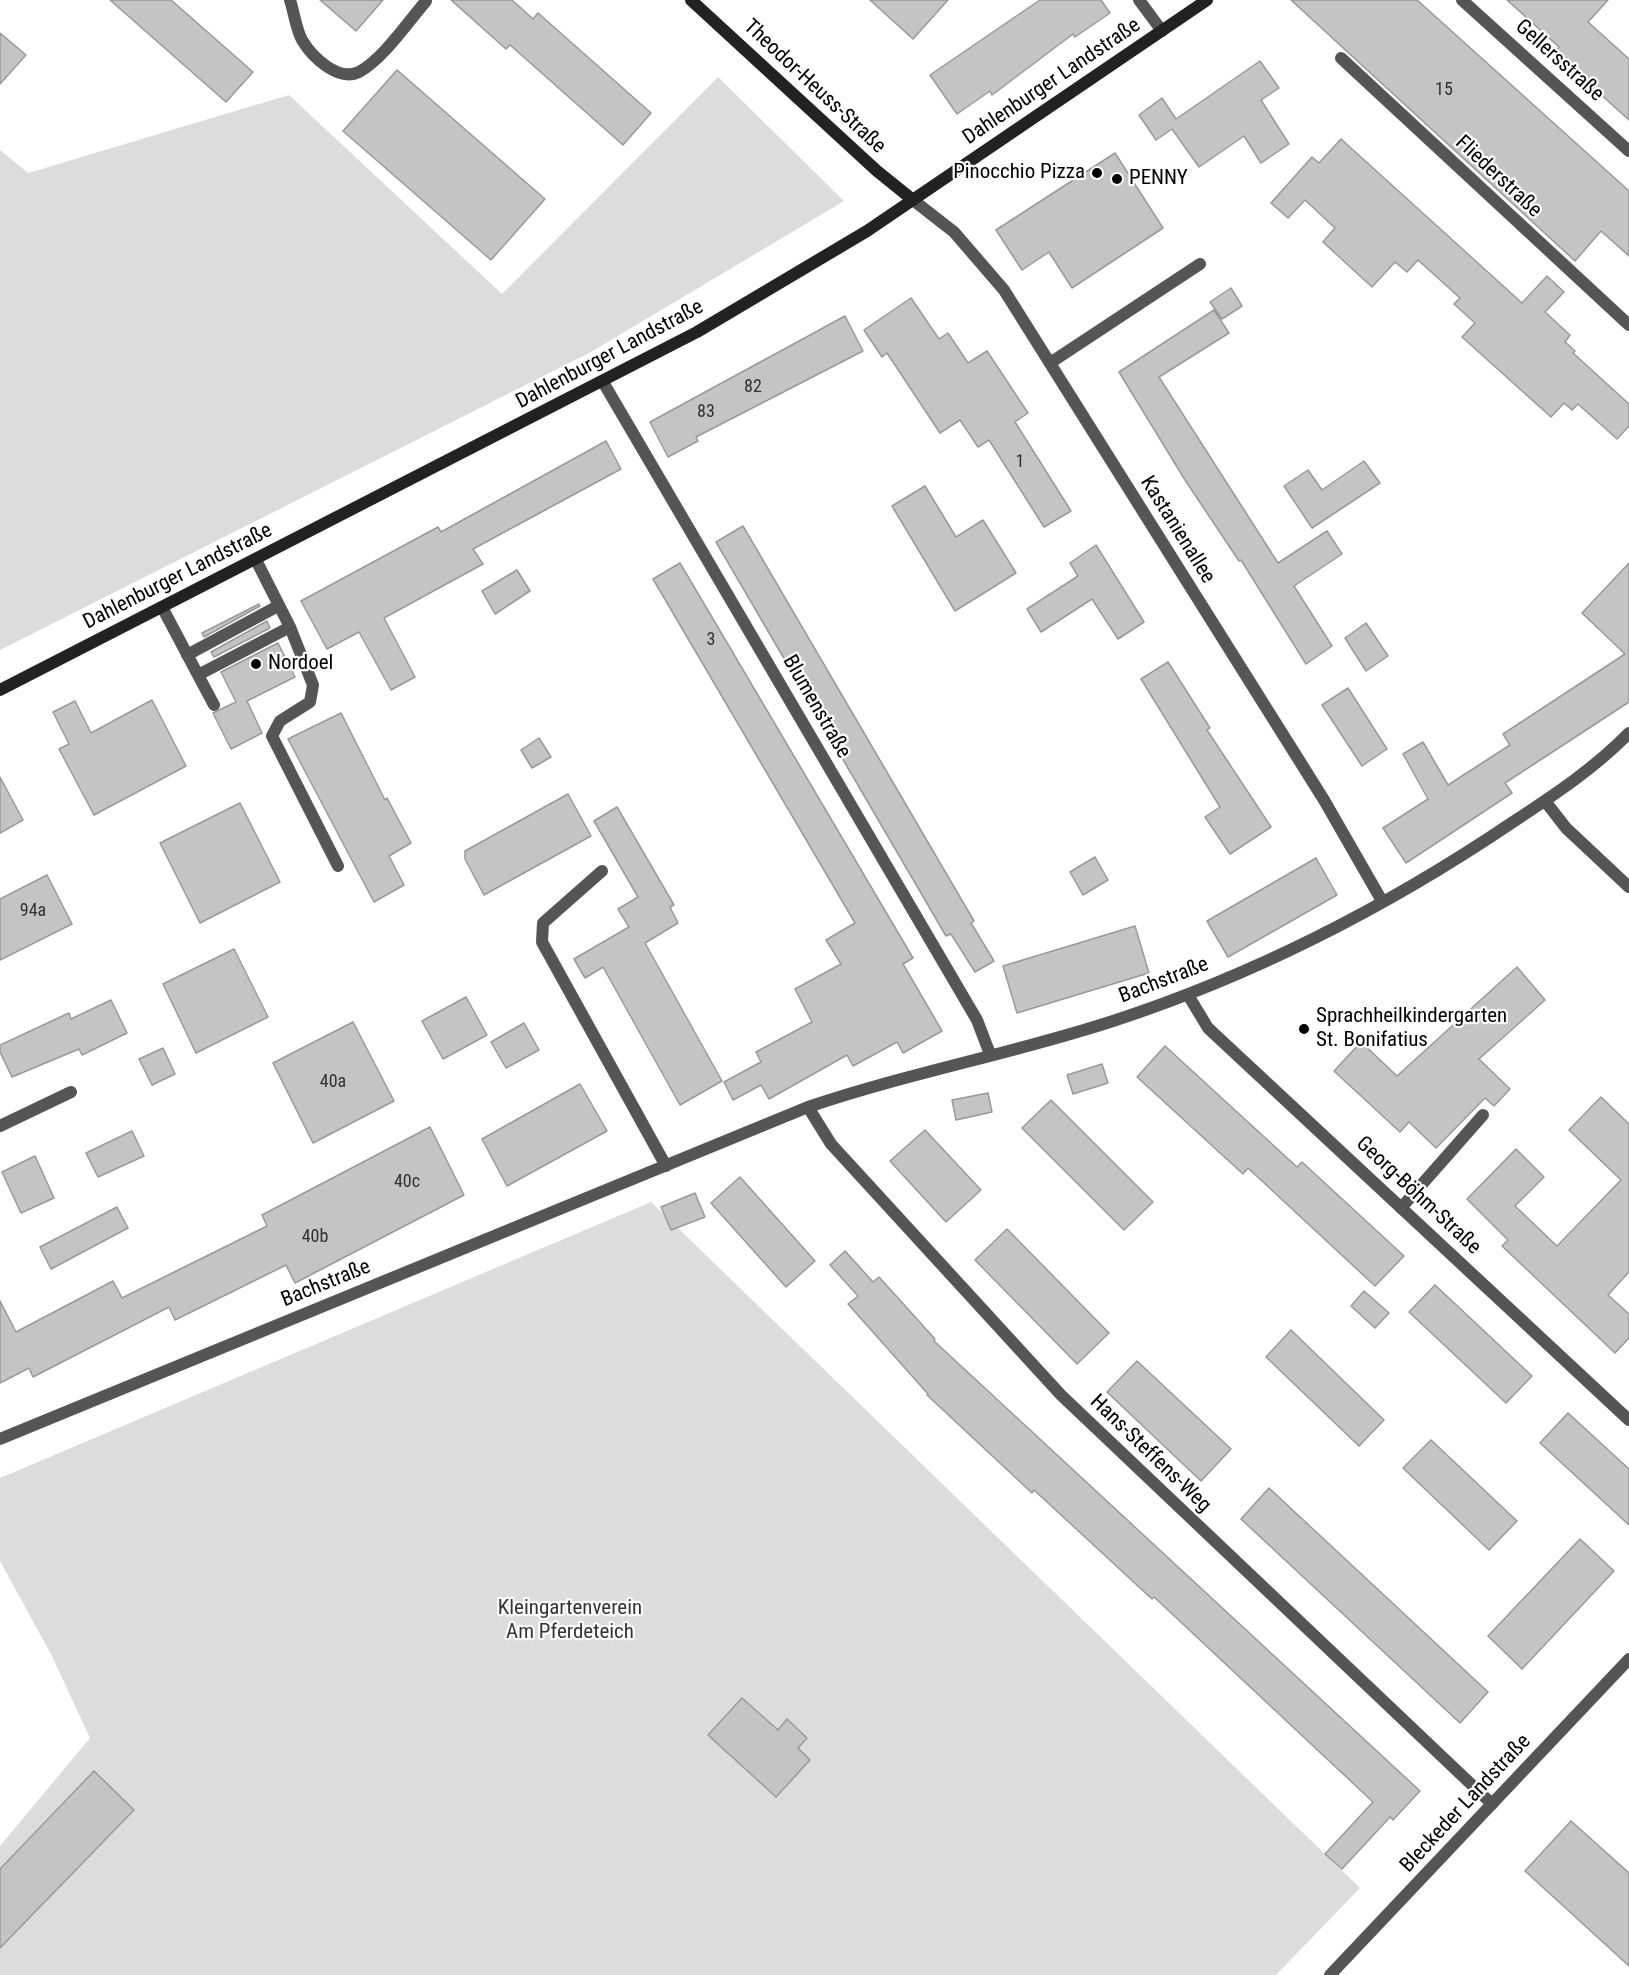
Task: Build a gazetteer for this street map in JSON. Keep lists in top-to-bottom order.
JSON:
{
  "streets": {
    "main road": ["Dahlenburger Landstraße", "Theodor-Heuss-Straße"],
    "street": [
      "Gellersstraße",
      "Fliederstraße",
      "Kastanienallee",
      "Blumenstraße",
      "Bachstraße",
      "Georg-Böhm-Straße",
      "Hans-Steffens-Weg",
      "Bleckeder Landstraße"
    ]
  },
  "crossings": [
    ["Dahlenburger Landstraße", "Theodor-Heuss-Straße"],
    ["Dahlenburger Landstraße", "Kastanienallee"],
    ["Dahlenburger Landstraße", "Blumenstraße"],
    ["Theodor-Heuss-Straße", "Kastanienallee"],
    ["Kastanienallee", "Bachstraße"],
    ["Blumenstraße", "Bachstraße"],
    ["Bachstraße", "Georg-Böhm-Straße"],
    ["Bachstraße", "Hans-Steffens-Weg"],
    ["Hans-Steffens-Weg", "Bleckeder Landstraße"]
  ],
  "parks": ["Kleingartenverein Am Pferdeteich"],
  "places": [
    "Pinocchio Pizza",
    "PENNY",
    "Nordoel",
    "Sprachheilkindergarten St. Bonifatius"
  ],
  "house_numbers": [
    "15",
    "82",
    "83",
    "1",
    "3",
    "94a",
    "40a",
    "40c",
    "40b"
  ]
}
